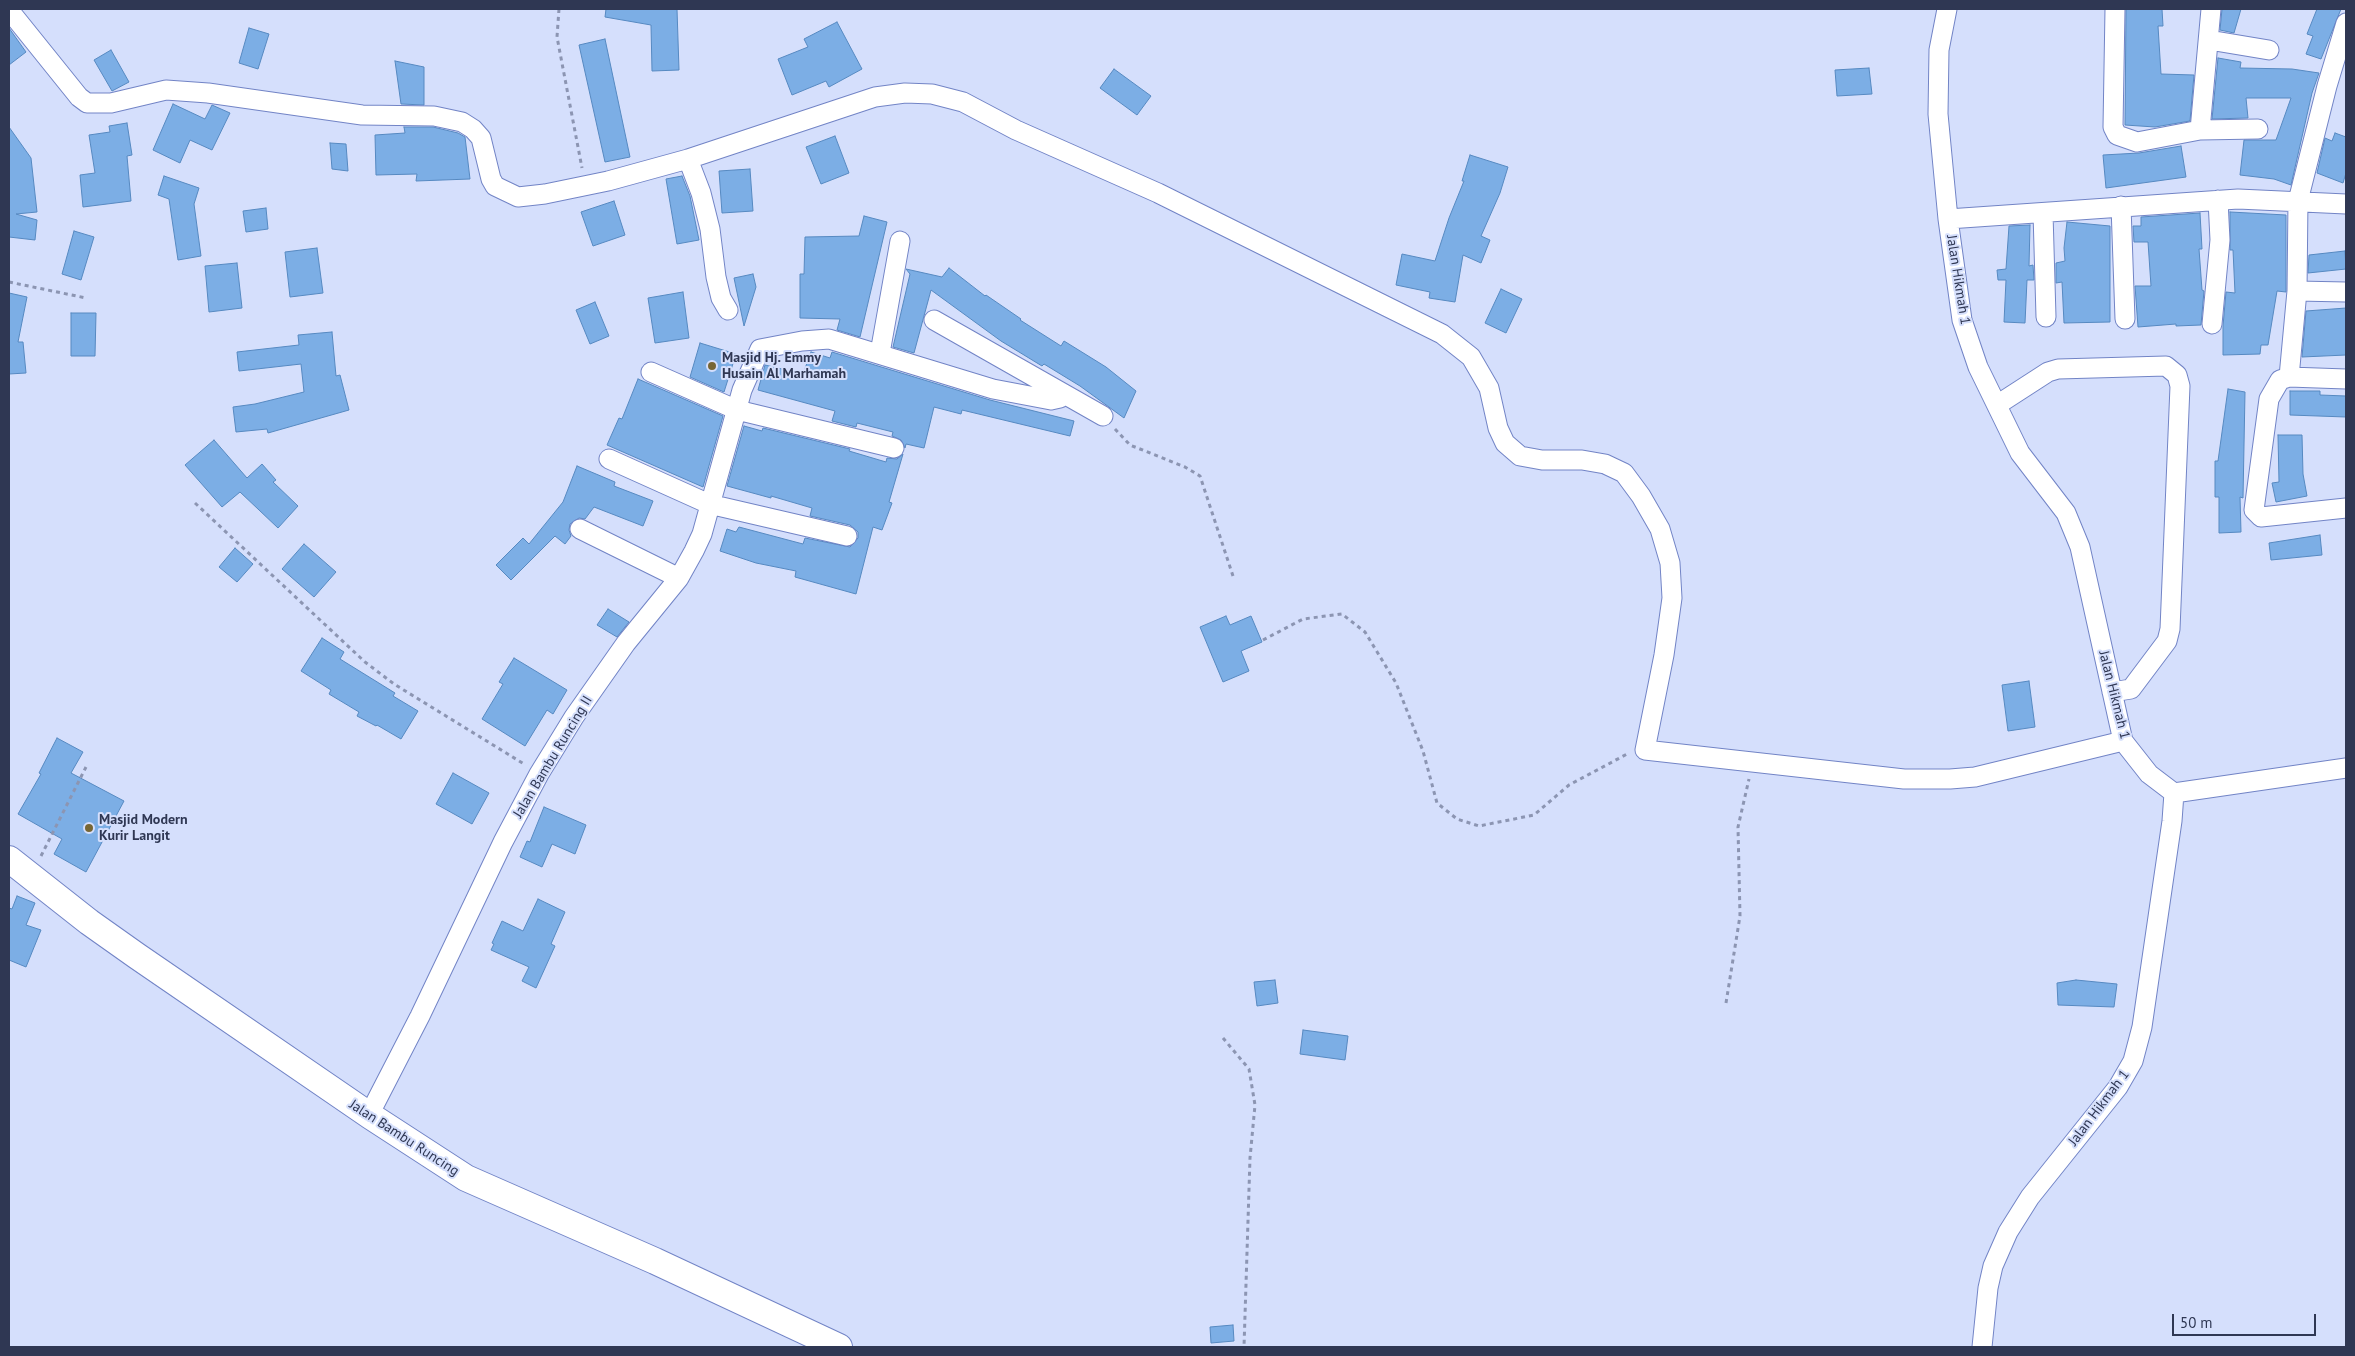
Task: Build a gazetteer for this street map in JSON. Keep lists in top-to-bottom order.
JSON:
{
  "streets": {
    "street": ["Jalan Hikmah 1", "Jalan Bambu Runcing II", "Jalan Bambu Runcing"]
  },
  "crossings": [
    ["Jalan Bambu Runcing II", "Jalan Bambu Runcing"]
  ],
  "places": ["Masjid Hj. Emmy Husain Al Marhamah", "Masjid Modern Kurir Langit"],
  "scale_bar": "50 m"
}
